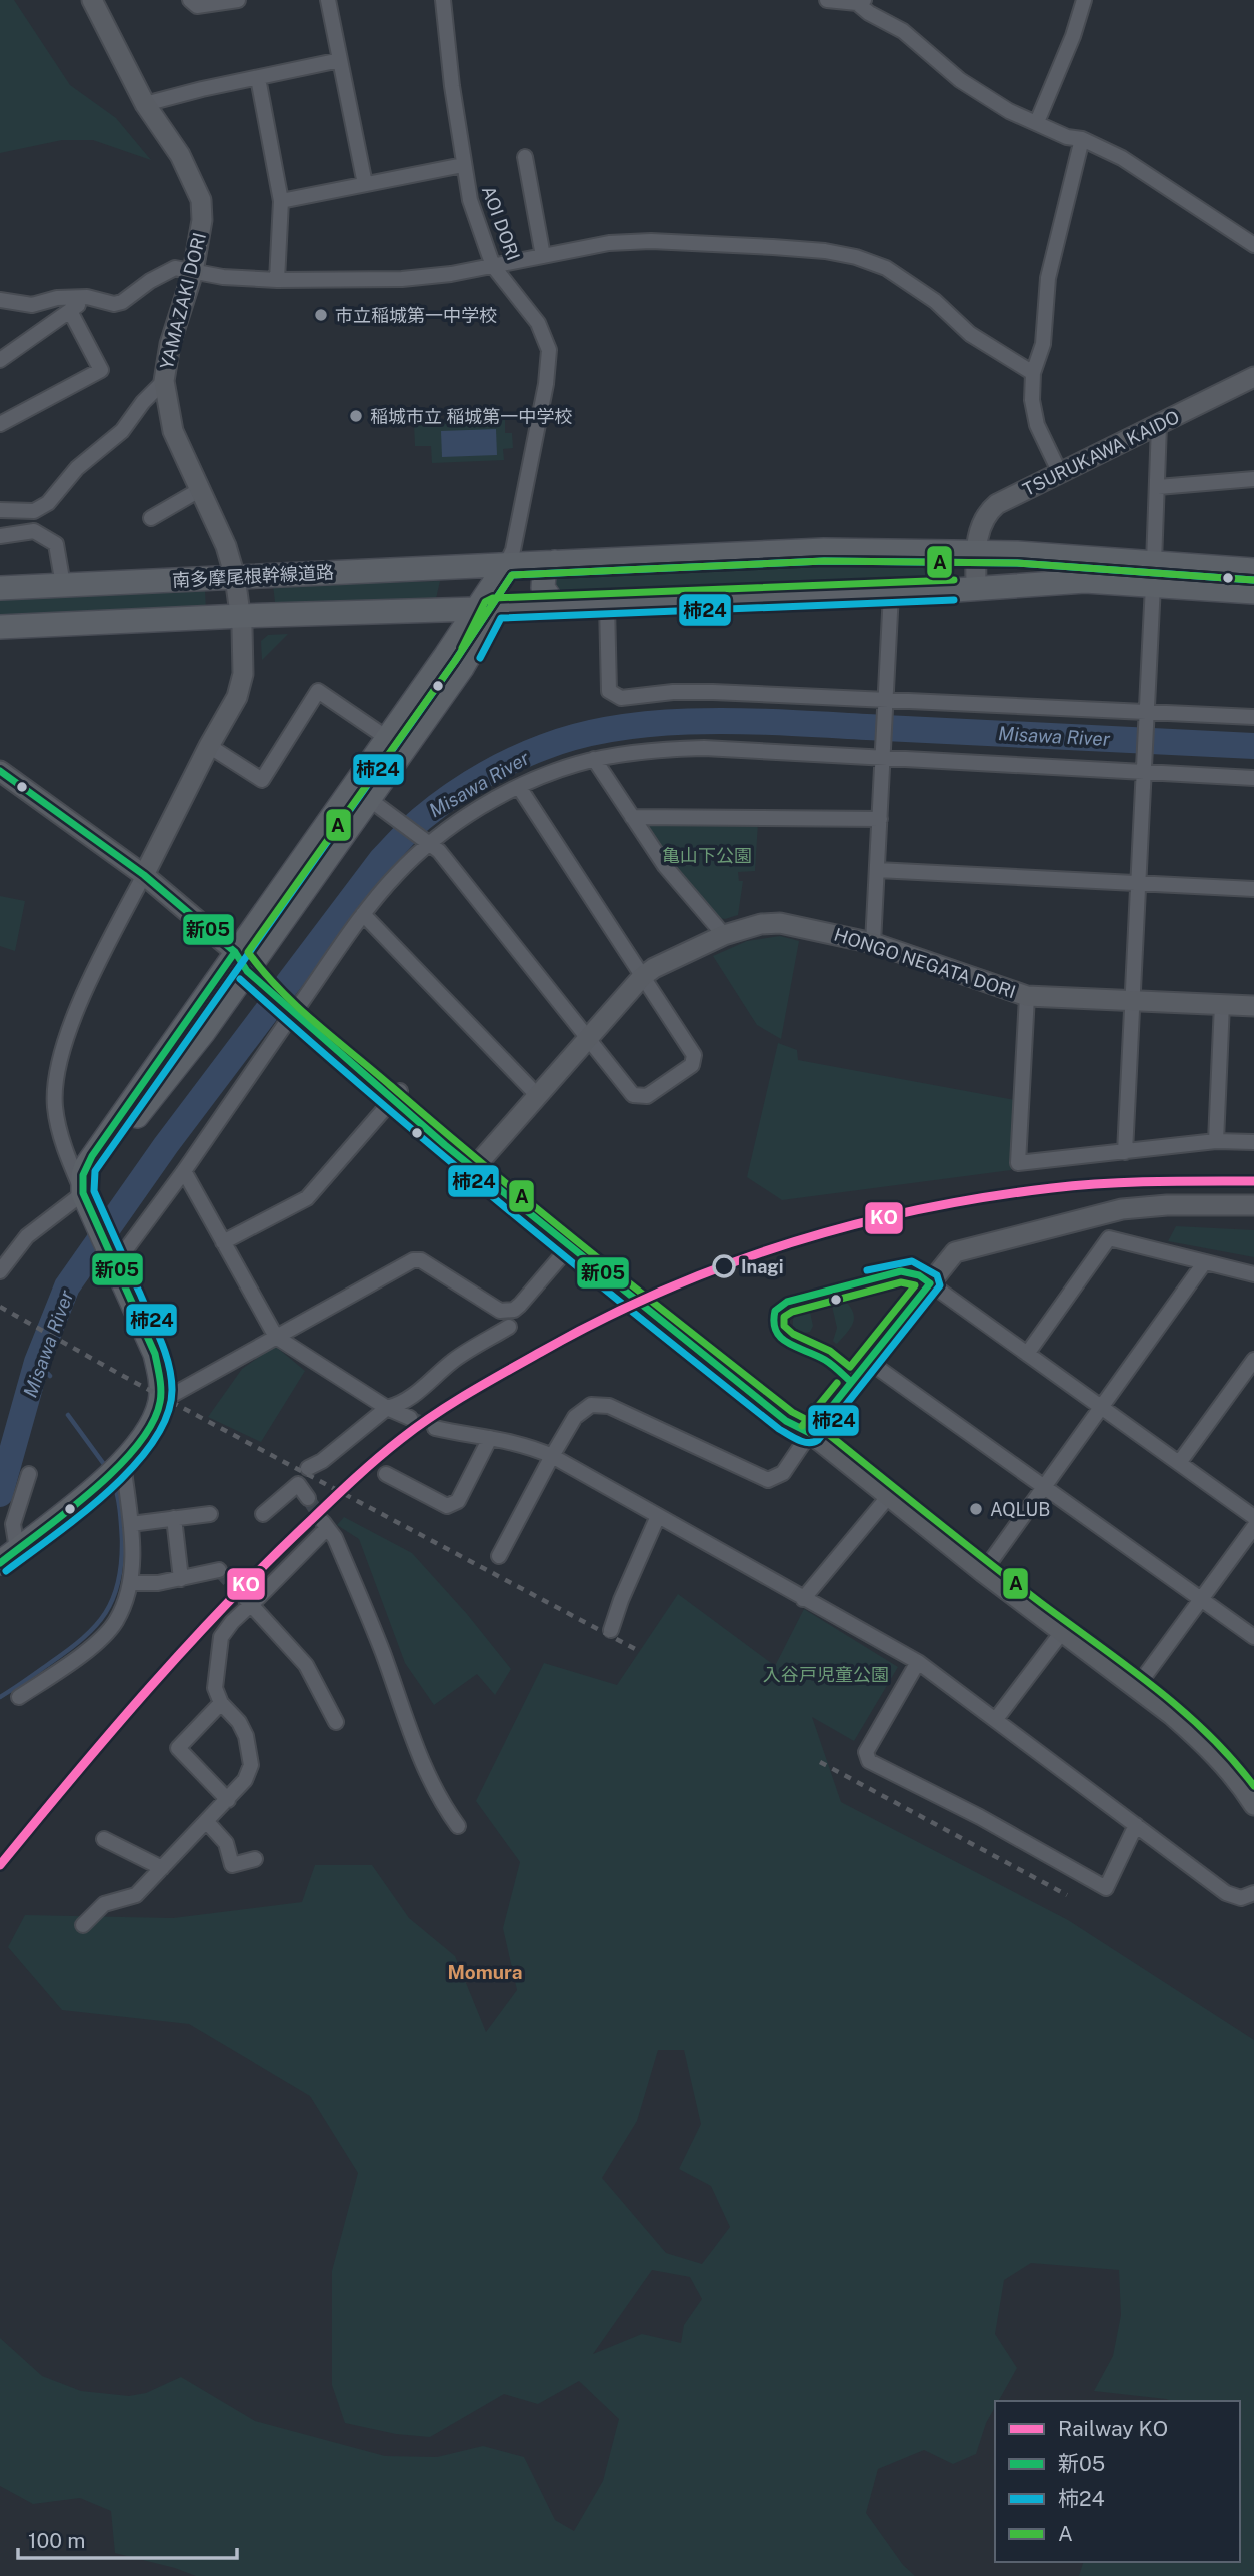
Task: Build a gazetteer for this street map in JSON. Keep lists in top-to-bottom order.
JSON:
{
  "streets": {
    "main road": ["南多摩尾根幹線道路"],
    "street": [
      "AOI DORI",
      "YAMAZAKI DORI",
      "TSURUKAWA KAIDO",
      "HONGO NEGATA DORI"
    ]
  },
  "crossings": [
    ["AOI DORI", "南多摩尾根幹線道路"],
    ["YAMAZAKI DORI", "南多摩尾根幹線道路"]
  ],
  "districts": ["Momura"],
  "water": ["Misawa River"],
  "parks": ["亀山下公園", "入谷戸児童公園"],
  "places": [
    "市立稲城第一中学校",
    "稲城市立 稲城第一中学校",
    "Inagi",
    "AQLUB"
  ],
  "lines": [
    "transit line 柿24",
    "transit line A",
    "transit line 新05",
    "rail line KO"
  ],
  "legend": [
    "Railway KO",
    "新05",
    "柿24",
    "A"
  ],
  "scale_bar": "100 m"
}
